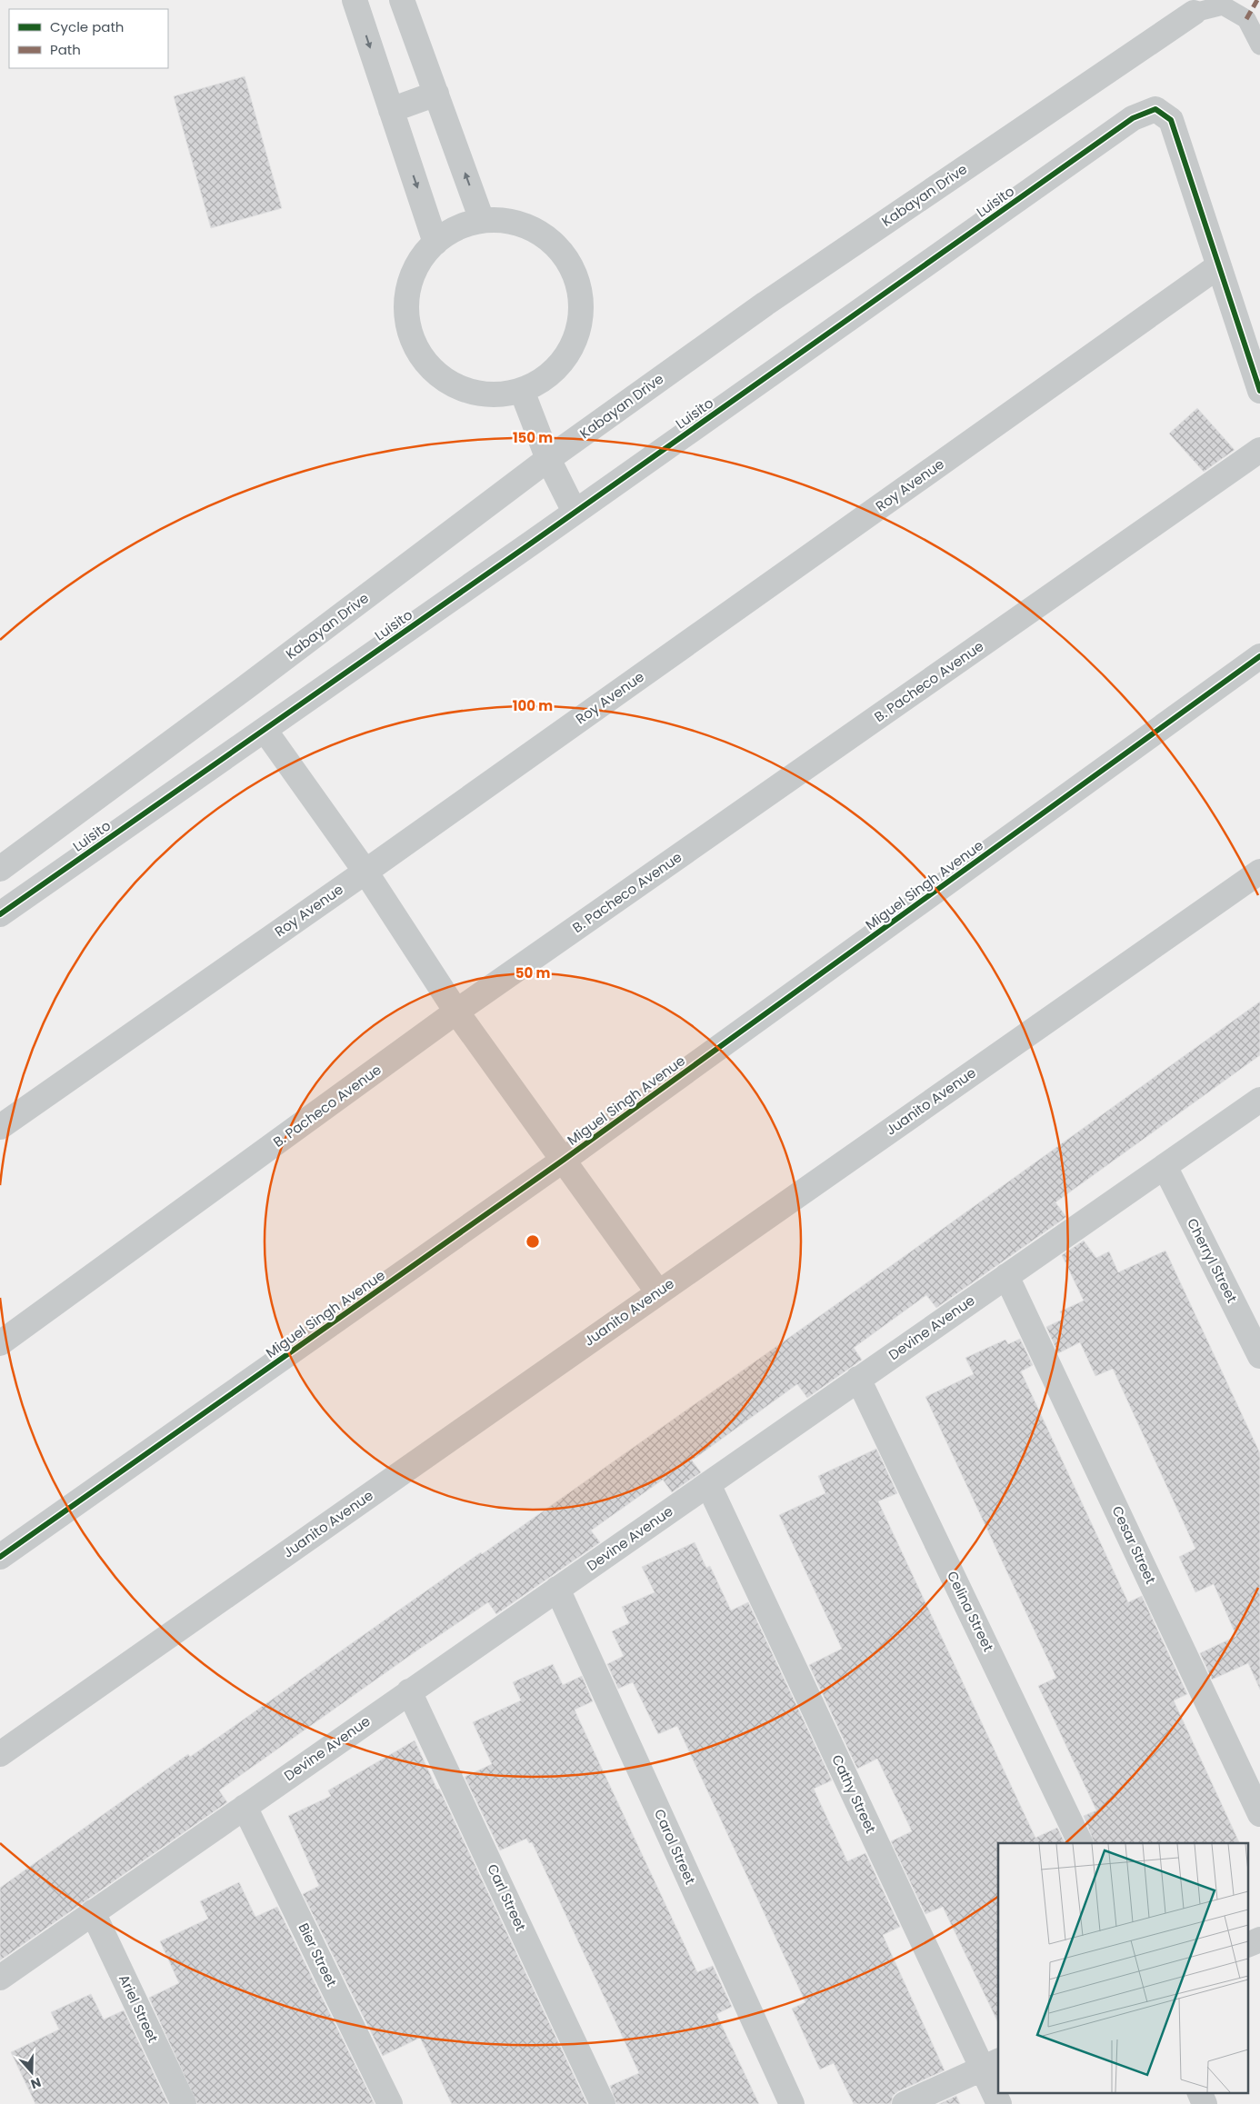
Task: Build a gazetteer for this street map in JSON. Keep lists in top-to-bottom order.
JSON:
{
  "streets": {
    "street": [
      "Kabayan Drive",
      "Luisito",
      "Roy Avenue",
      "B. Pacheco Avenue",
      "Miguel Singh Avenue",
      "Juanito Avenue",
      "Cherryl Street",
      "Devine Avenue",
      "Cesar Street",
      "Celina Street",
      "Cathy Street",
      "Carol Street",
      "Carl Street",
      "Bier Street",
      "Ariel Street"
    ]
  },
  "crossings": [
    ["Luisito", "Roy Avenue"],
    ["Cherryl Street", "Devine Avenue"],
    ["Devine Avenue", "Cesar Street"],
    ["Devine Avenue", "Celina Street"],
    ["Devine Avenue", "Cathy Street"],
    ["Devine Avenue", "Carol Street"],
    ["Devine Avenue", "Carl Street"],
    ["Devine Avenue", "Bier Street"],
    ["Devine Avenue", "Ariel Street"]
  ],
  "legend": ["Cycle path", "Path"],
  "north": "bottom",
  "rings": ["150 m", "100 m", "50 m"]
}
